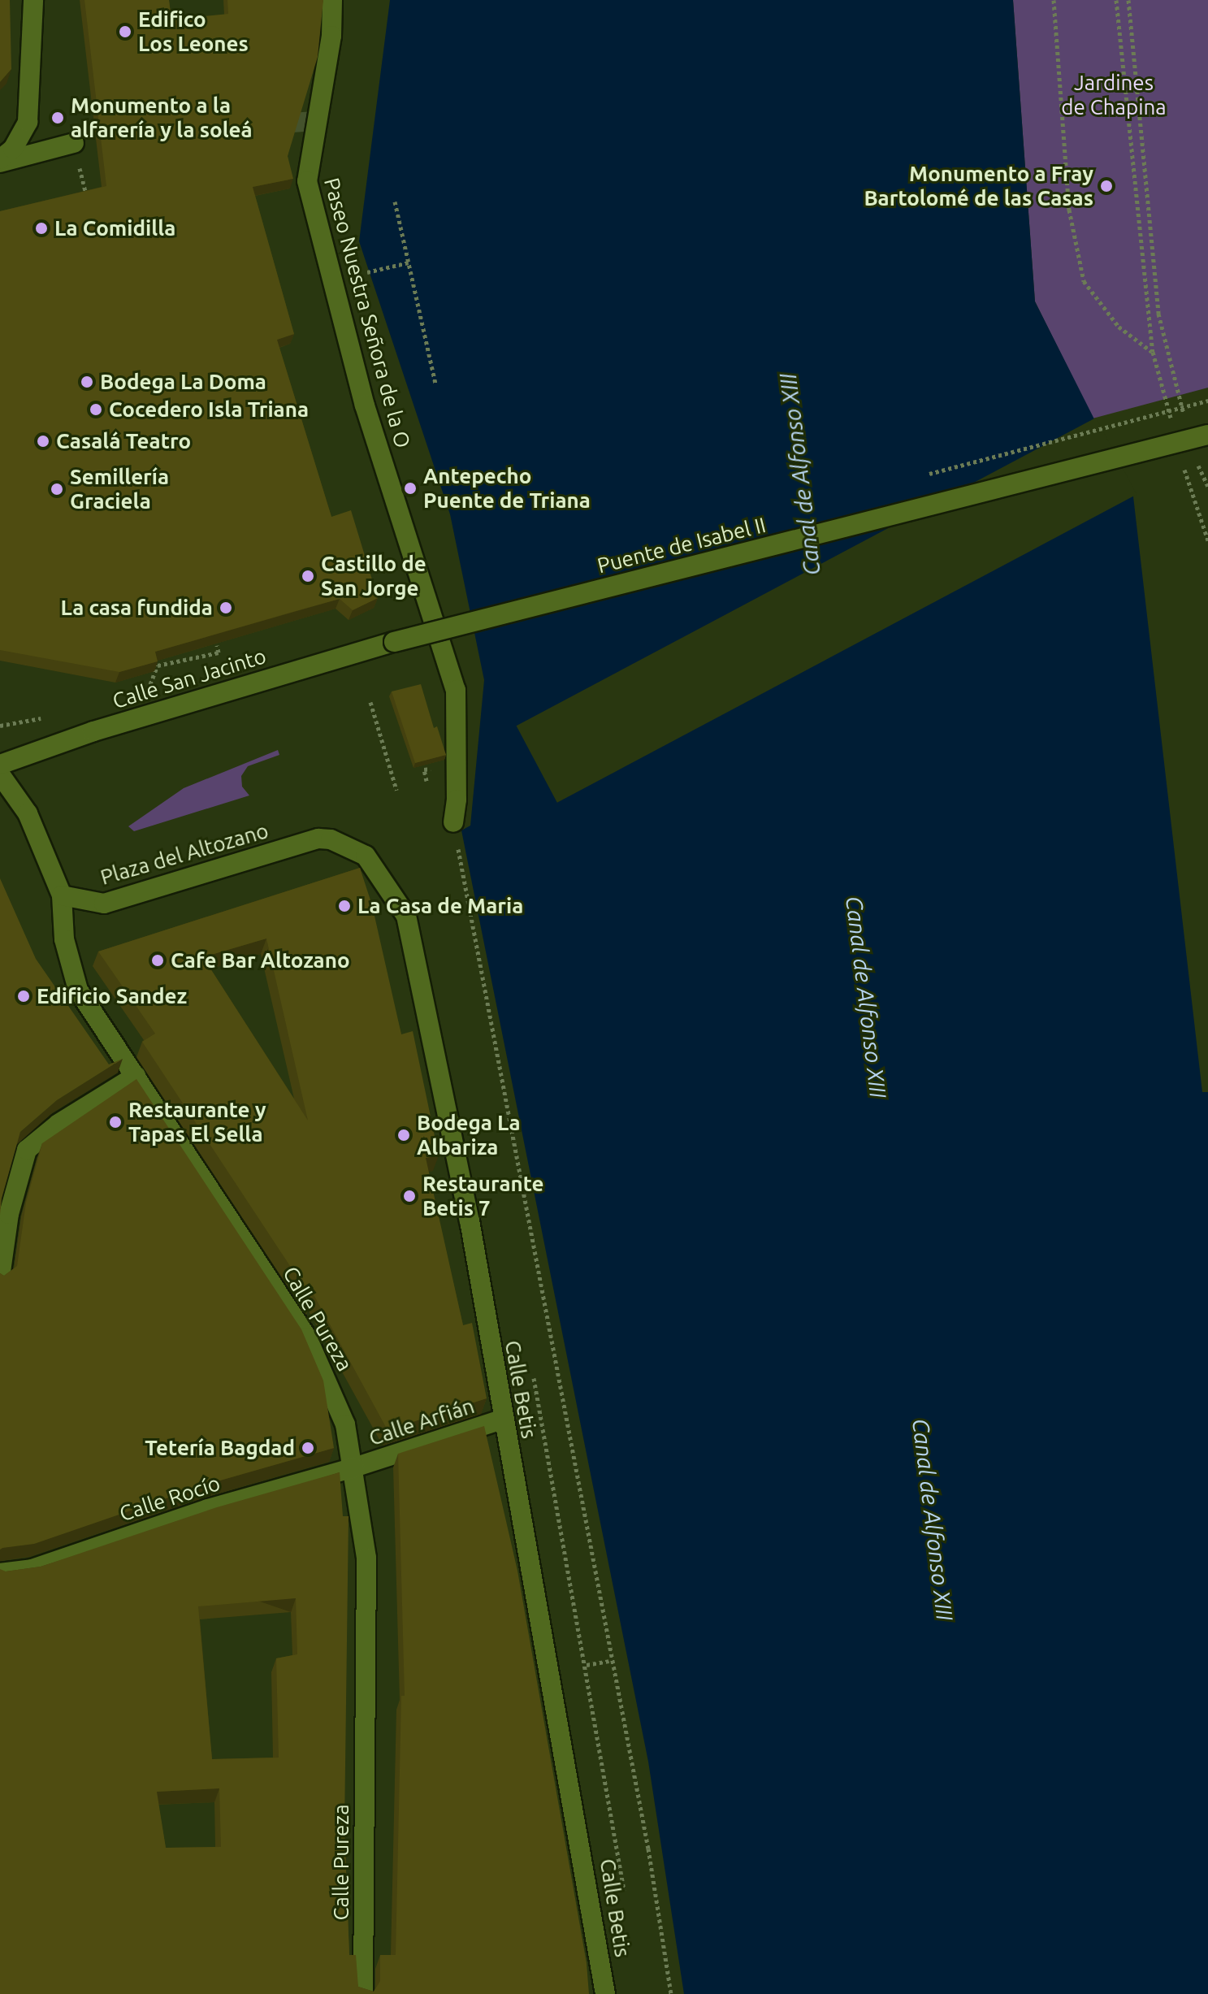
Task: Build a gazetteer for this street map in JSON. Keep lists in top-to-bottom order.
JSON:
{
  "streets": {
    "street": [
      "Paseo Nuestra Señora de la O",
      "Puente de Isabel II",
      "Calle San Jacinto",
      "Plaza del Altozano",
      "Calle Pureza",
      "Calle Betis",
      "Calle Arfián",
      "Calle Rocío"
    ]
  },
  "crossings": [
    ["Puente de Isabel II", "Calle San Jacinto"],
    ["Plaza del Altozano", "Calle Pureza"],
    ["Plaza del Altozano", "Calle Betis"],
    ["Calle Pureza", "Calle Arfián"],
    ["Calle Pureza", "Calle Rocío"],
    ["Calle Betis", "Calle Arfián"],
    ["Calle Arfián", "Calle Rocío"]
  ],
  "water": ["Canal de Alfonso XIII"],
  "parks": ["Jardines de Chapina"],
  "places": [
    "Edifico Los Leones",
    "Monumento a la alfarería y la soleá",
    "Monumento a Fray Bartolomé de las Casas",
    "La Comidilla",
    "Bodega La Doma",
    "Cocedero Isla Triana",
    "Casalá Teatro",
    "Antepecho Puente de Triana",
    "Semillería Graciela",
    "Castillo de San Jorge",
    "La casa fundida",
    "La Casa de Maria",
    "Cafe Bar Altozano",
    "Edificio Sandez",
    "Restaurante y Tapas El Sella",
    "Bodega La Albariza",
    "Restaurante Betis 7",
    "Tetería Bagdad"
  ]
}
